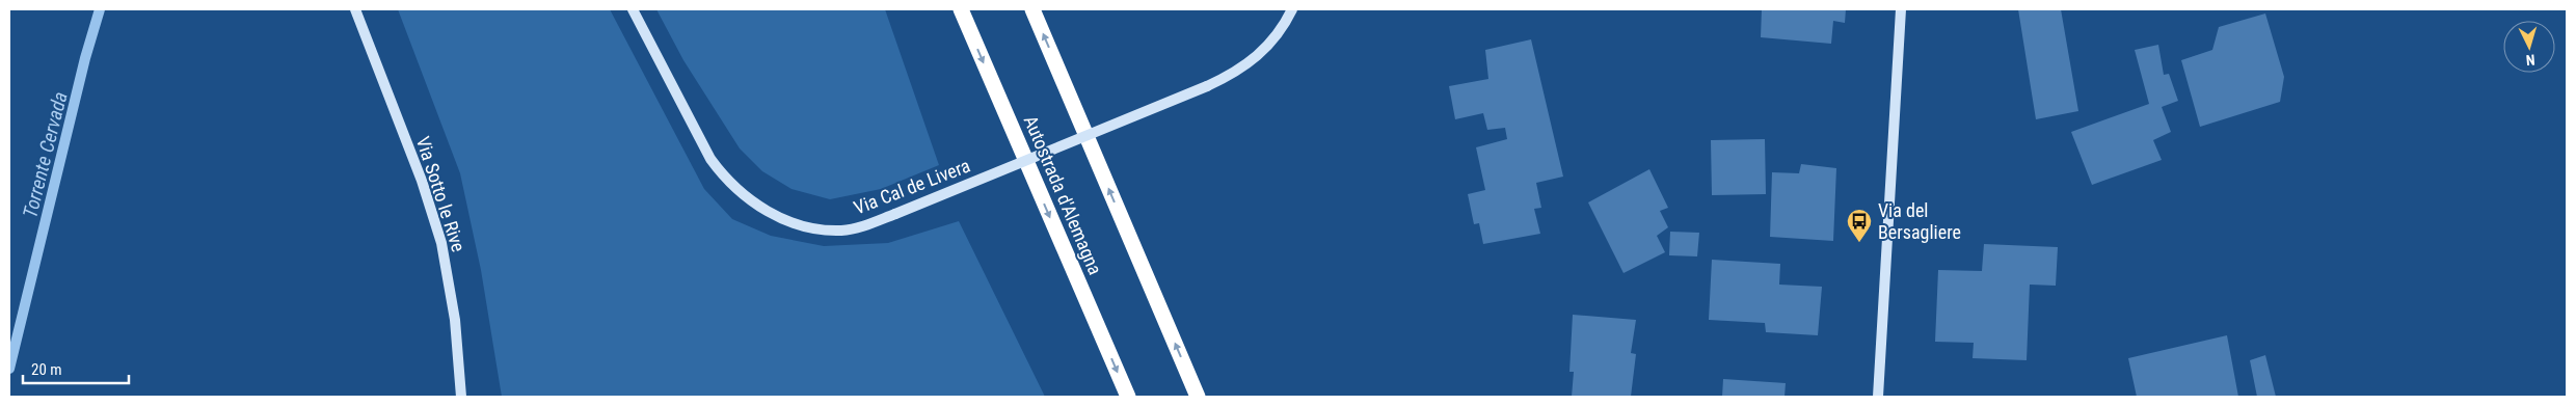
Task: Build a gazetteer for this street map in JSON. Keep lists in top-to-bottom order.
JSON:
{
  "streets": {
    "highway": ["Autostrada d'Alemagna"],
    "street": ["Via Cal de Livera", "Via Sotto le Rive"]
  },
  "water": ["Torrente Cervada"],
  "places": {
    "bus stop": ["Via del Bersagliere"]
  },
  "scale_bar": "20 m",
  "north": "bottom"
}
